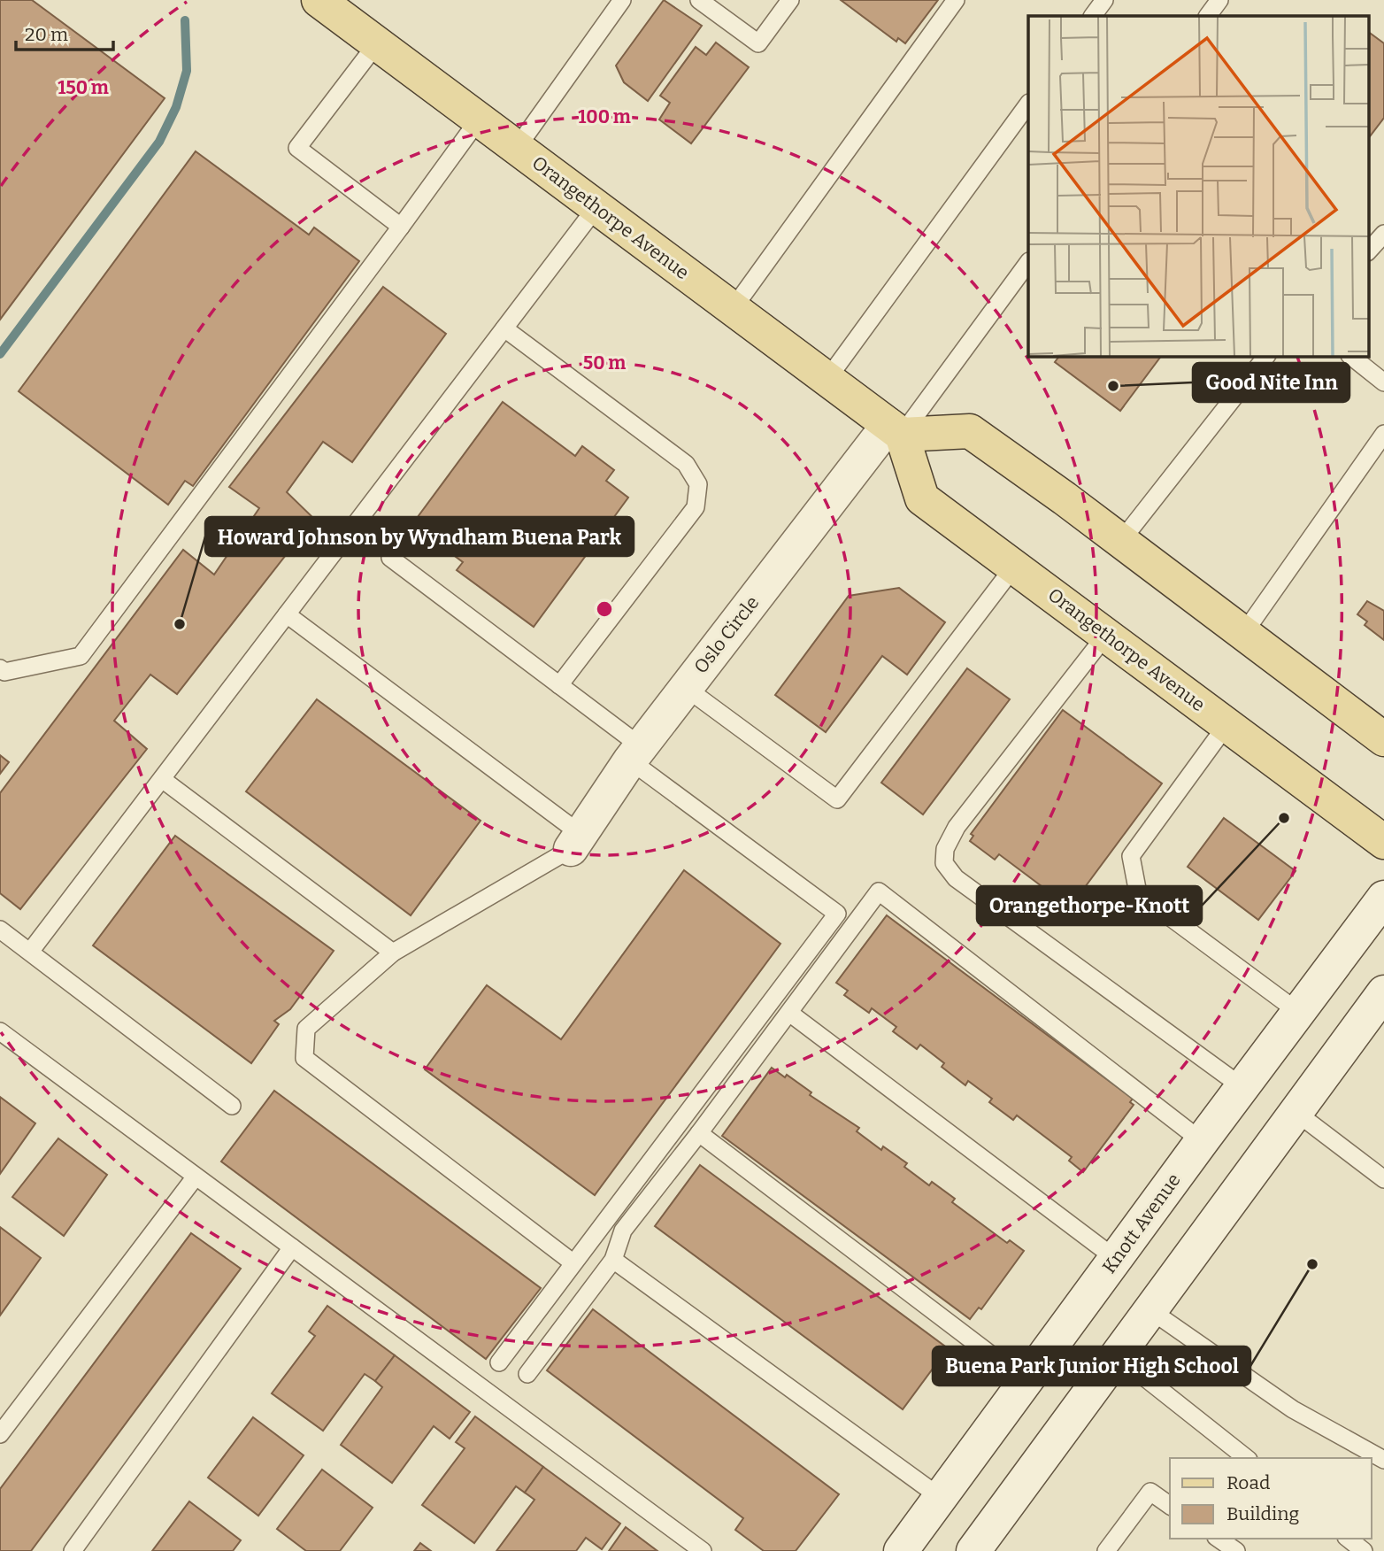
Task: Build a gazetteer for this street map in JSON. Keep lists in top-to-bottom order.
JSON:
{
  "streets": {
    "main road": ["Orangethorpe Avenue", "Oslo Circle", "Knott Avenue"]
  },
  "crossings": [
    ["Orangethorpe Avenue", "Oslo Circle"]
  ],
  "places": [
    "Good Nite Inn",
    "Howard Johnson by Wyndham Buena Park",
    "Orangethorpe-Knott",
    "Buena Park Junior High School"
  ],
  "legend": ["Road", "Building"],
  "scale_bar": "20 m",
  "rings": ["150 m", "100 m", "50 m"]
}
